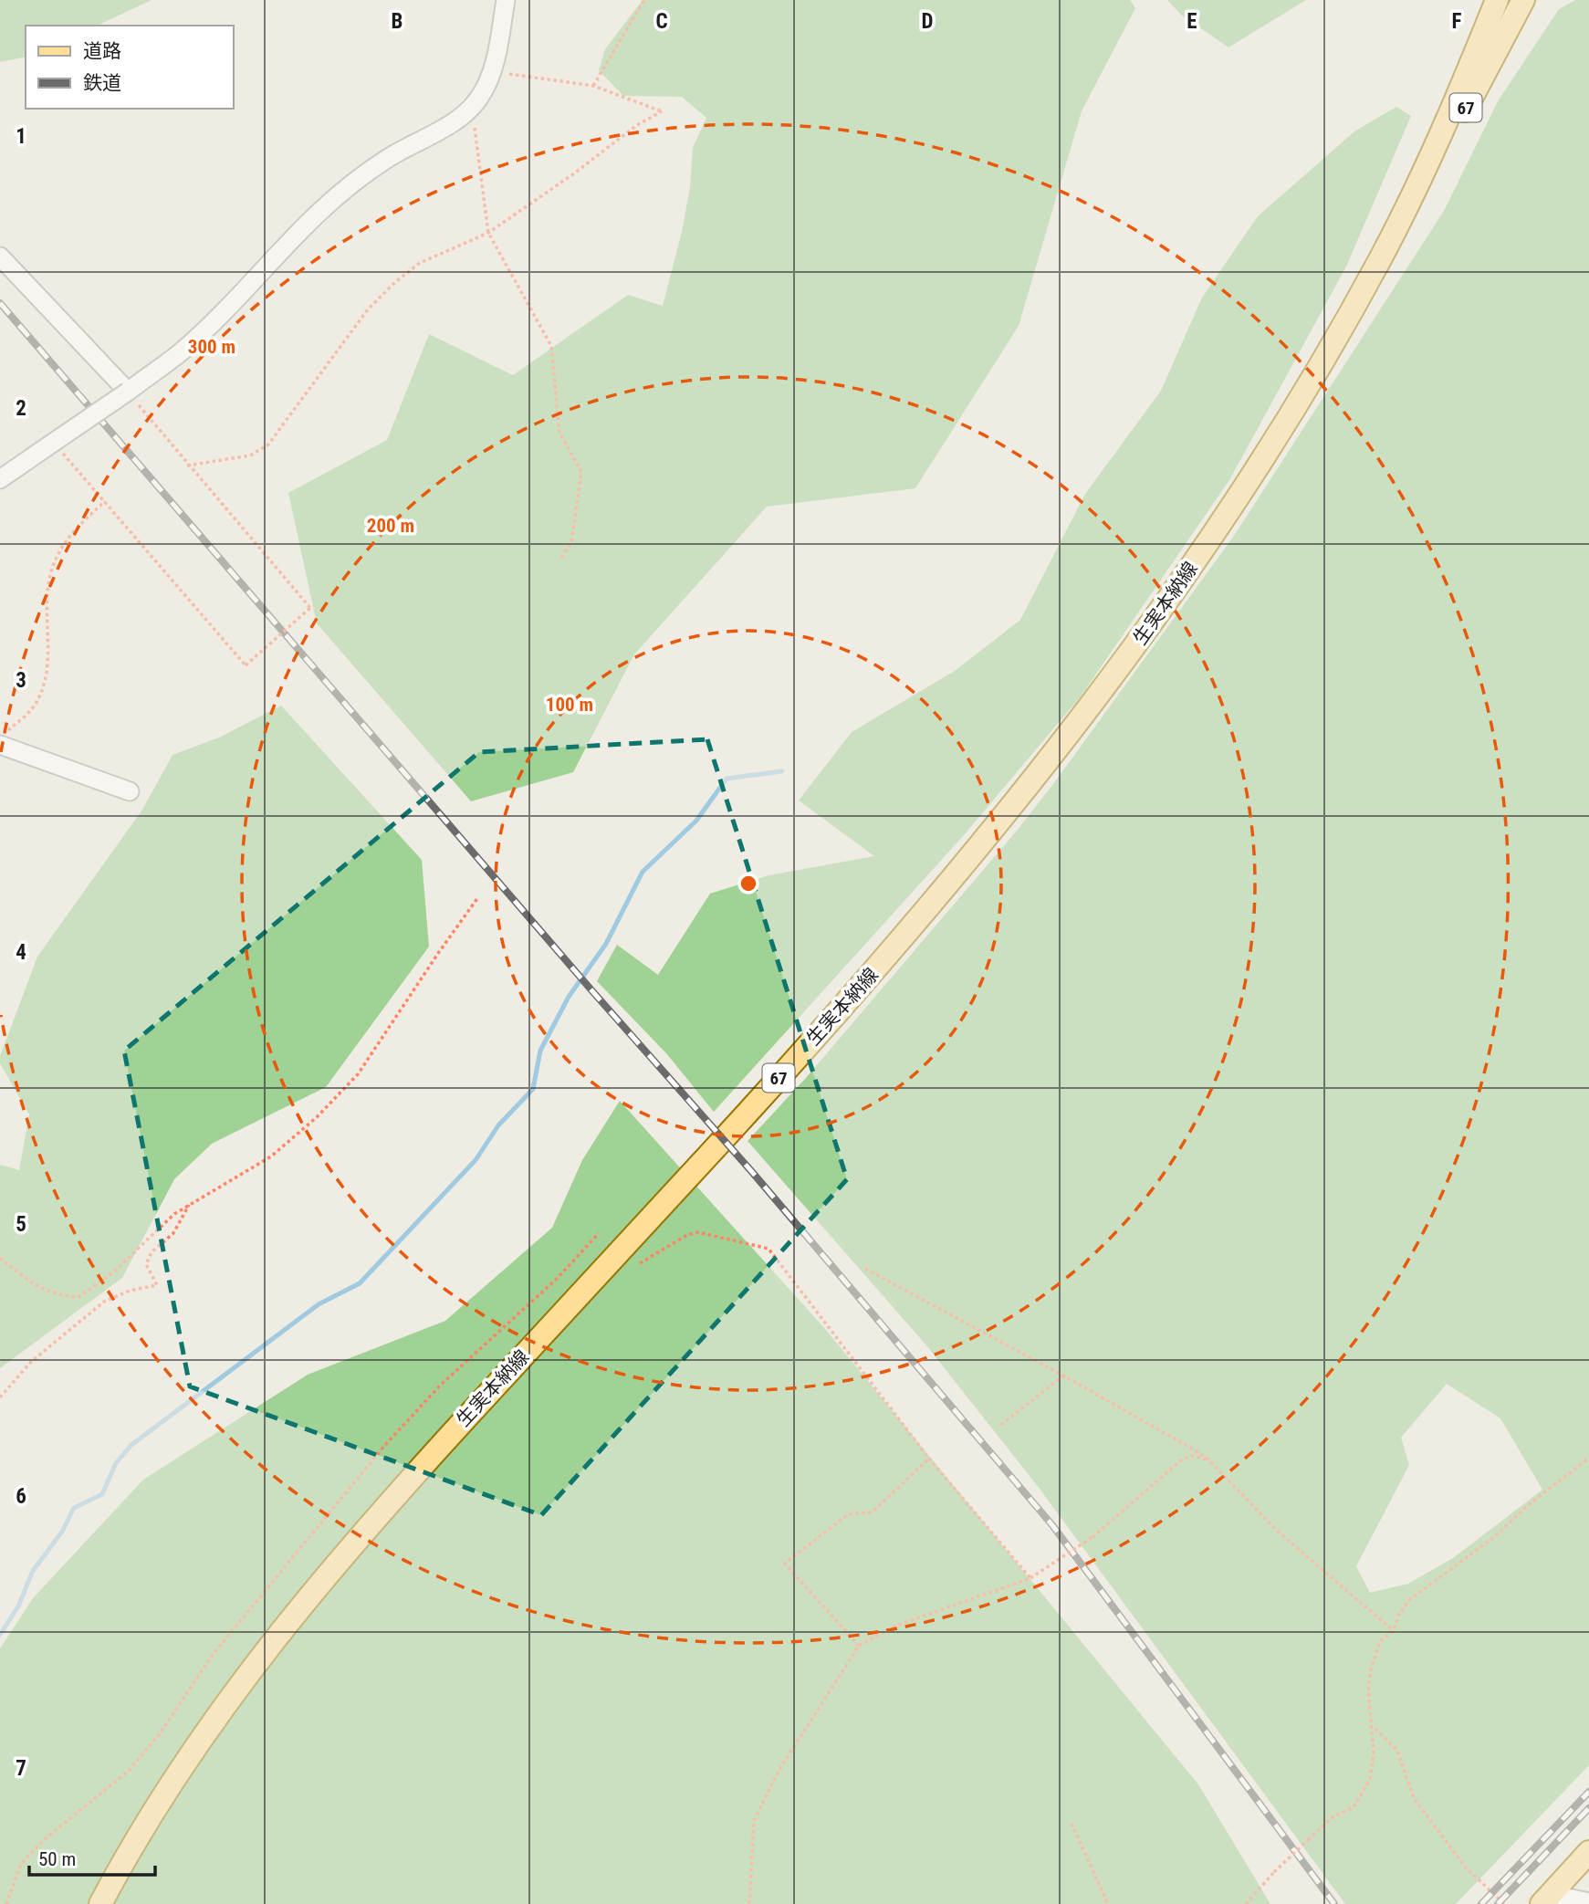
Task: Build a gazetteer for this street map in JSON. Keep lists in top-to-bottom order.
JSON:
{
  "streets": {
    "main road": ["67", "生実本納線"]
  },
  "legend": ["道路", "鉄道"],
  "scale_bar": "50 m",
  "grid": {
    "columns": [
      "B",
      "C",
      "D",
      "E",
      "F"
    ],
    "rows": [
      "1",
      "2",
      "3",
      "4",
      "5",
      "6",
      "7"
    ]
  },
  "rings": ["300 m", "200 m", "100 m"]
}
